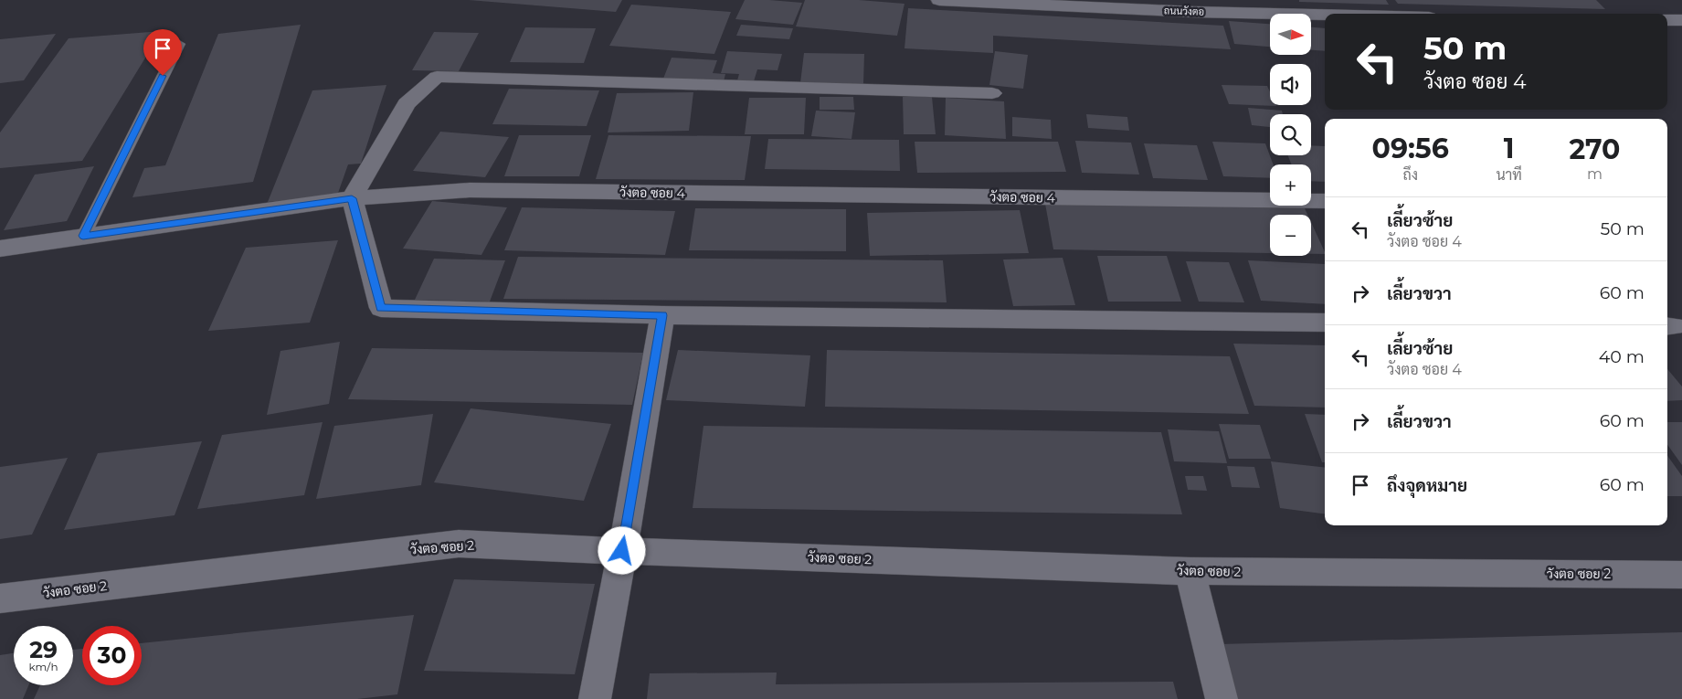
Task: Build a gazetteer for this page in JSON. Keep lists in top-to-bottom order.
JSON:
{
  "streets": {
    "street": ["ถนนวังตอ", "วังตอ ซอย 4", "วังตอ ซอย 2"]
  },
  "north": "right",
  "page": {
    "map_buttons": ["+", "−"],
    "turn": ["50 m", "วังตอ ซอย 4"],
    "eta": [
      "09:56",
      "ถึง",
      "1",
      "นาที",
      "270",
      "m"
    ],
    "list": [
      {
        "name": "เลี้ยวซ้าย",
        "note": "วังตอ ซอย 4",
        "value": "50 m"
      },
      {
        "name": "เลี้ยวขวา",
        "value": "60 m"
      },
      {
        "name": "เลี้ยวซ้าย",
        "note": "วังตอ ซอย 4",
        "value": "40 m"
      },
      {
        "name": "เลี้ยวขวา",
        "value": "60 m"
      },
      {
        "name": "ถึงจุดหมาย",
        "value": "60 m"
      }
    ],
    "speed": "29 km/h",
    "limit": "30"
  }
}
